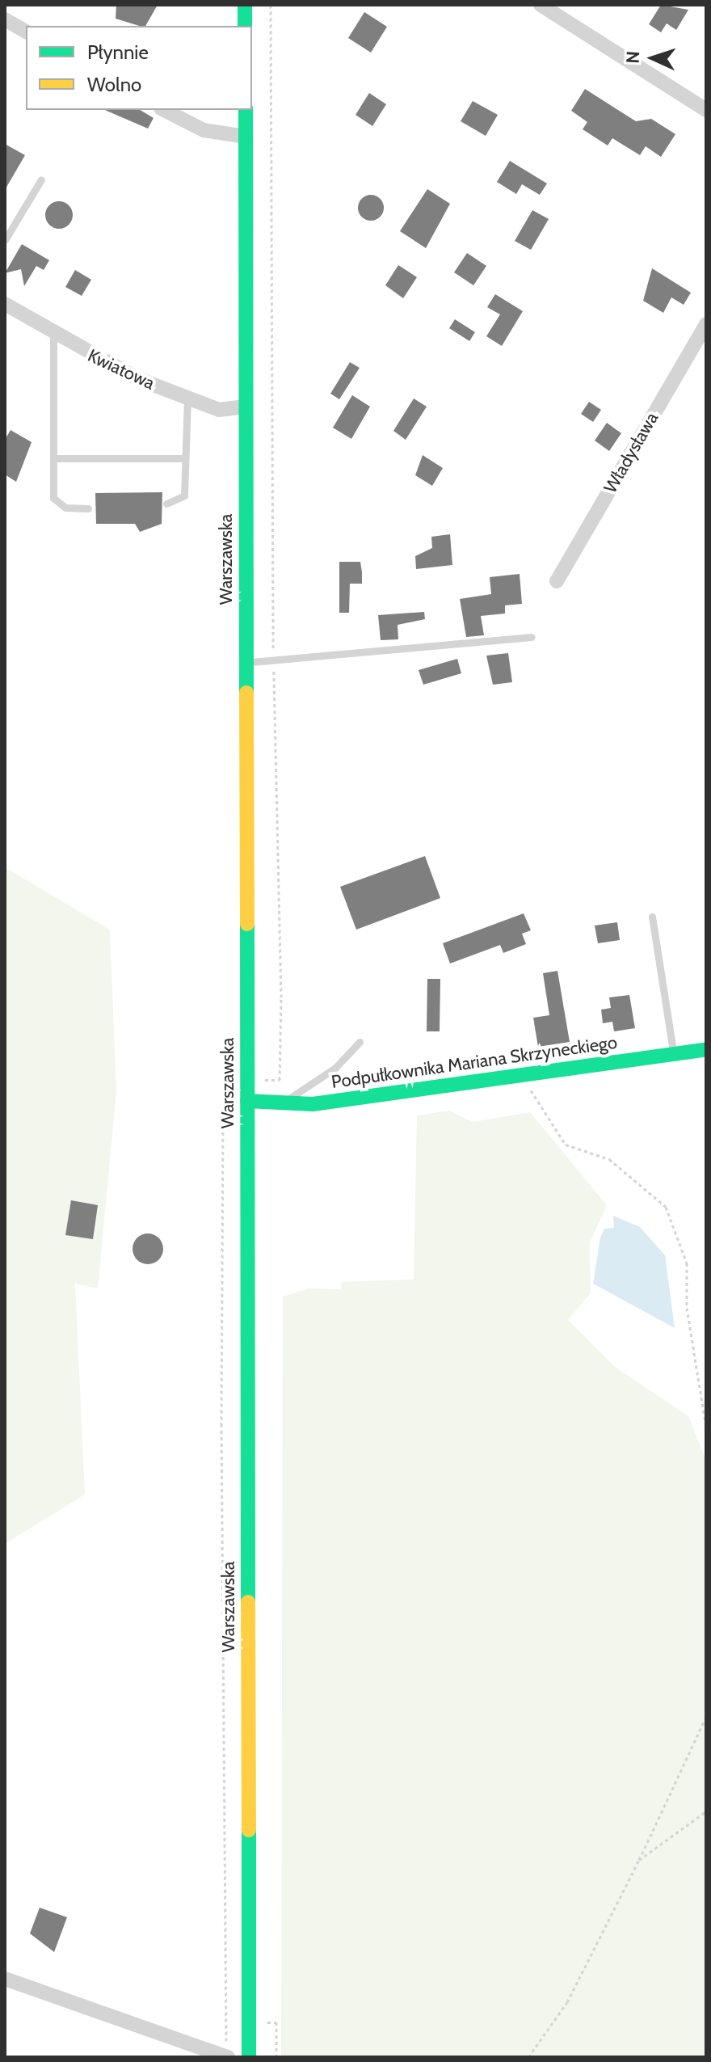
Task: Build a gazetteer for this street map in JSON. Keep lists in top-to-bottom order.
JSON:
{
  "streets": {
    "main road": ["Warszawska", "Podpułkownika Mariana Skrzyneckiego"],
    "street": ["Kwiatowa", "Władysława"]
  },
  "crossings": [
    ["Kwiatowa", "Warszawska"],
    ["Warszawska", "Podpułkownika Mariana Skrzyneckiego"]
  ],
  "legend": ["Płynnie", "Wolno"],
  "north": "left"
}
